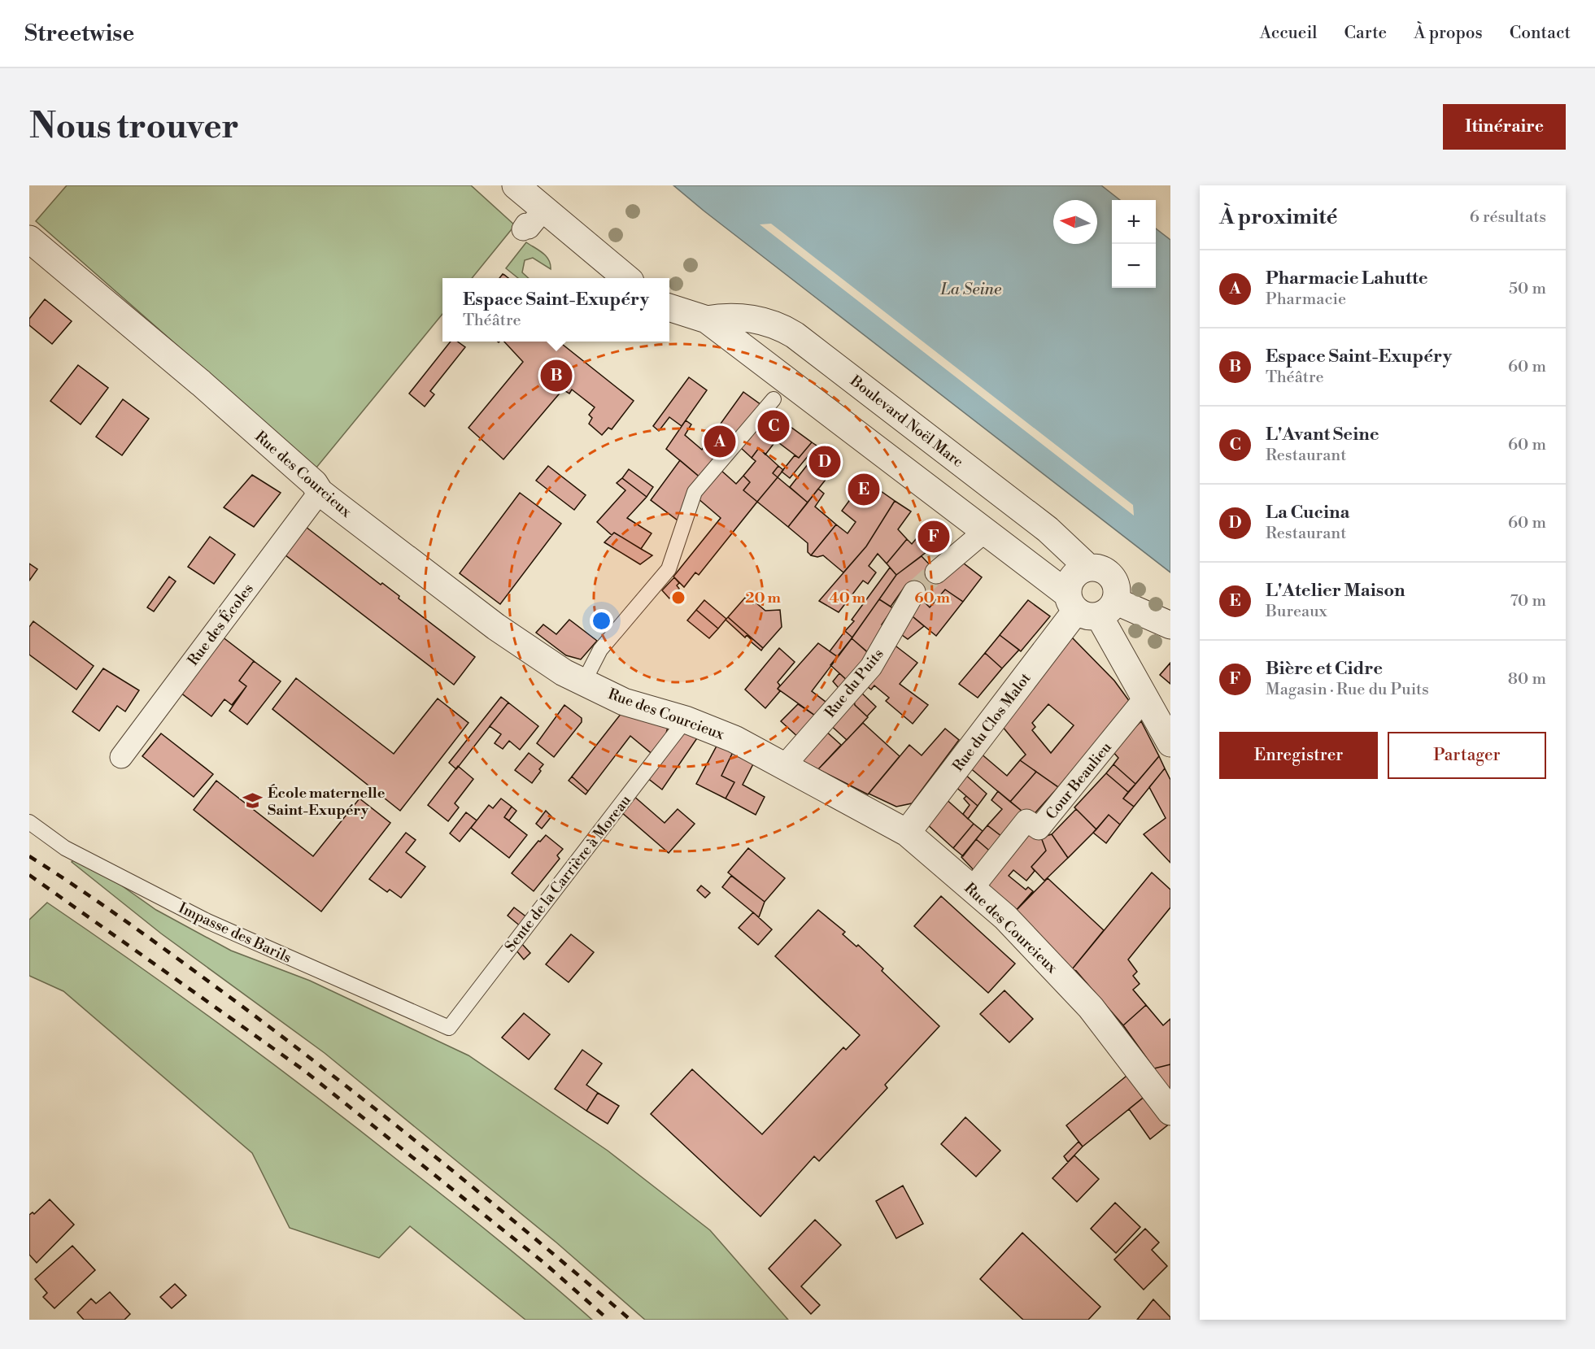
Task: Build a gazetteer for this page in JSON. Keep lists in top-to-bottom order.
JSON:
{
  "streets": {
    "street": [
      "Boulevard Noël Marc",
      "Rue des Courcieux",
      "Rue des Écoles",
      "Rue du Puits",
      "Rue du Clos Malot",
      "Cour Beaulieu"
    ],
    "lane": ["Sente de la Carrière à Moreau", "Impasse des Barils"]
  },
  "crossings": [
    ["Boulevard Noël Marc", "Rue du Clos Malot"],
    ["Rue des Courcieux", "Rue des Écoles"],
    ["Rue des Courcieux", "Rue du Puits"],
    ["Rue des Courcieux", "Rue du Clos Malot"],
    ["Rue des Courcieux", "Cour Beaulieu"],
    ["Rue des Courcieux", "Sente de la Carrière à Moreau"],
    ["Sente de la Carrière à Moreau", "Impasse des Barils"]
  ],
  "water": ["La Seine"],
  "places": {
    "school or university": ["École maternelle Saint-Exupéry"]
  },
  "north": "left",
  "page": {
    "header": "Streetwise",
    "nav": [
      "Accueil",
      "Carte",
      "À propos",
      "Contact"
    ],
    "buttons": [
      "Itinéraire",
      ["Enregistrer", "Partager"]
    ],
    "title": "Nous trouver",
    "heading": ["À proximité", "6 résultats"],
    "map_buttons": ["+", "−"],
    "list": [
      {
        "mark": "A",
        "name": "Pharmacie Lahutte",
        "note": "Pharmacie",
        "value": "50 m"
      },
      {
        "mark": "B",
        "name": "Espace Saint-Exupéry",
        "note": "Théâtre",
        "value": "60 m"
      },
      {
        "mark": "C",
        "name": "L'Avant Seine",
        "note": "Restaurant",
        "value": "60 m"
      },
      {
        "mark": "D",
        "name": "La Cucina",
        "note": "Restaurant",
        "value": "60 m"
      },
      {
        "mark": "E",
        "name": "L'Atelier Maison",
        "note": "Bureaux",
        "value": "70 m"
      },
      {
        "mark": "F",
        "name": "Bière et Cidre",
        "note": "Magasin · Rue du Puits",
        "value": "80 m"
      }
    ],
    "popup": ["Espace Saint-Exupéry", "Théâtre"],
    "pins": [
      "B",
      "C",
      "A",
      "D",
      "E",
      "F"
    ]
  },
  "rings": ["20 m", "40 m", "60 m"]
}
